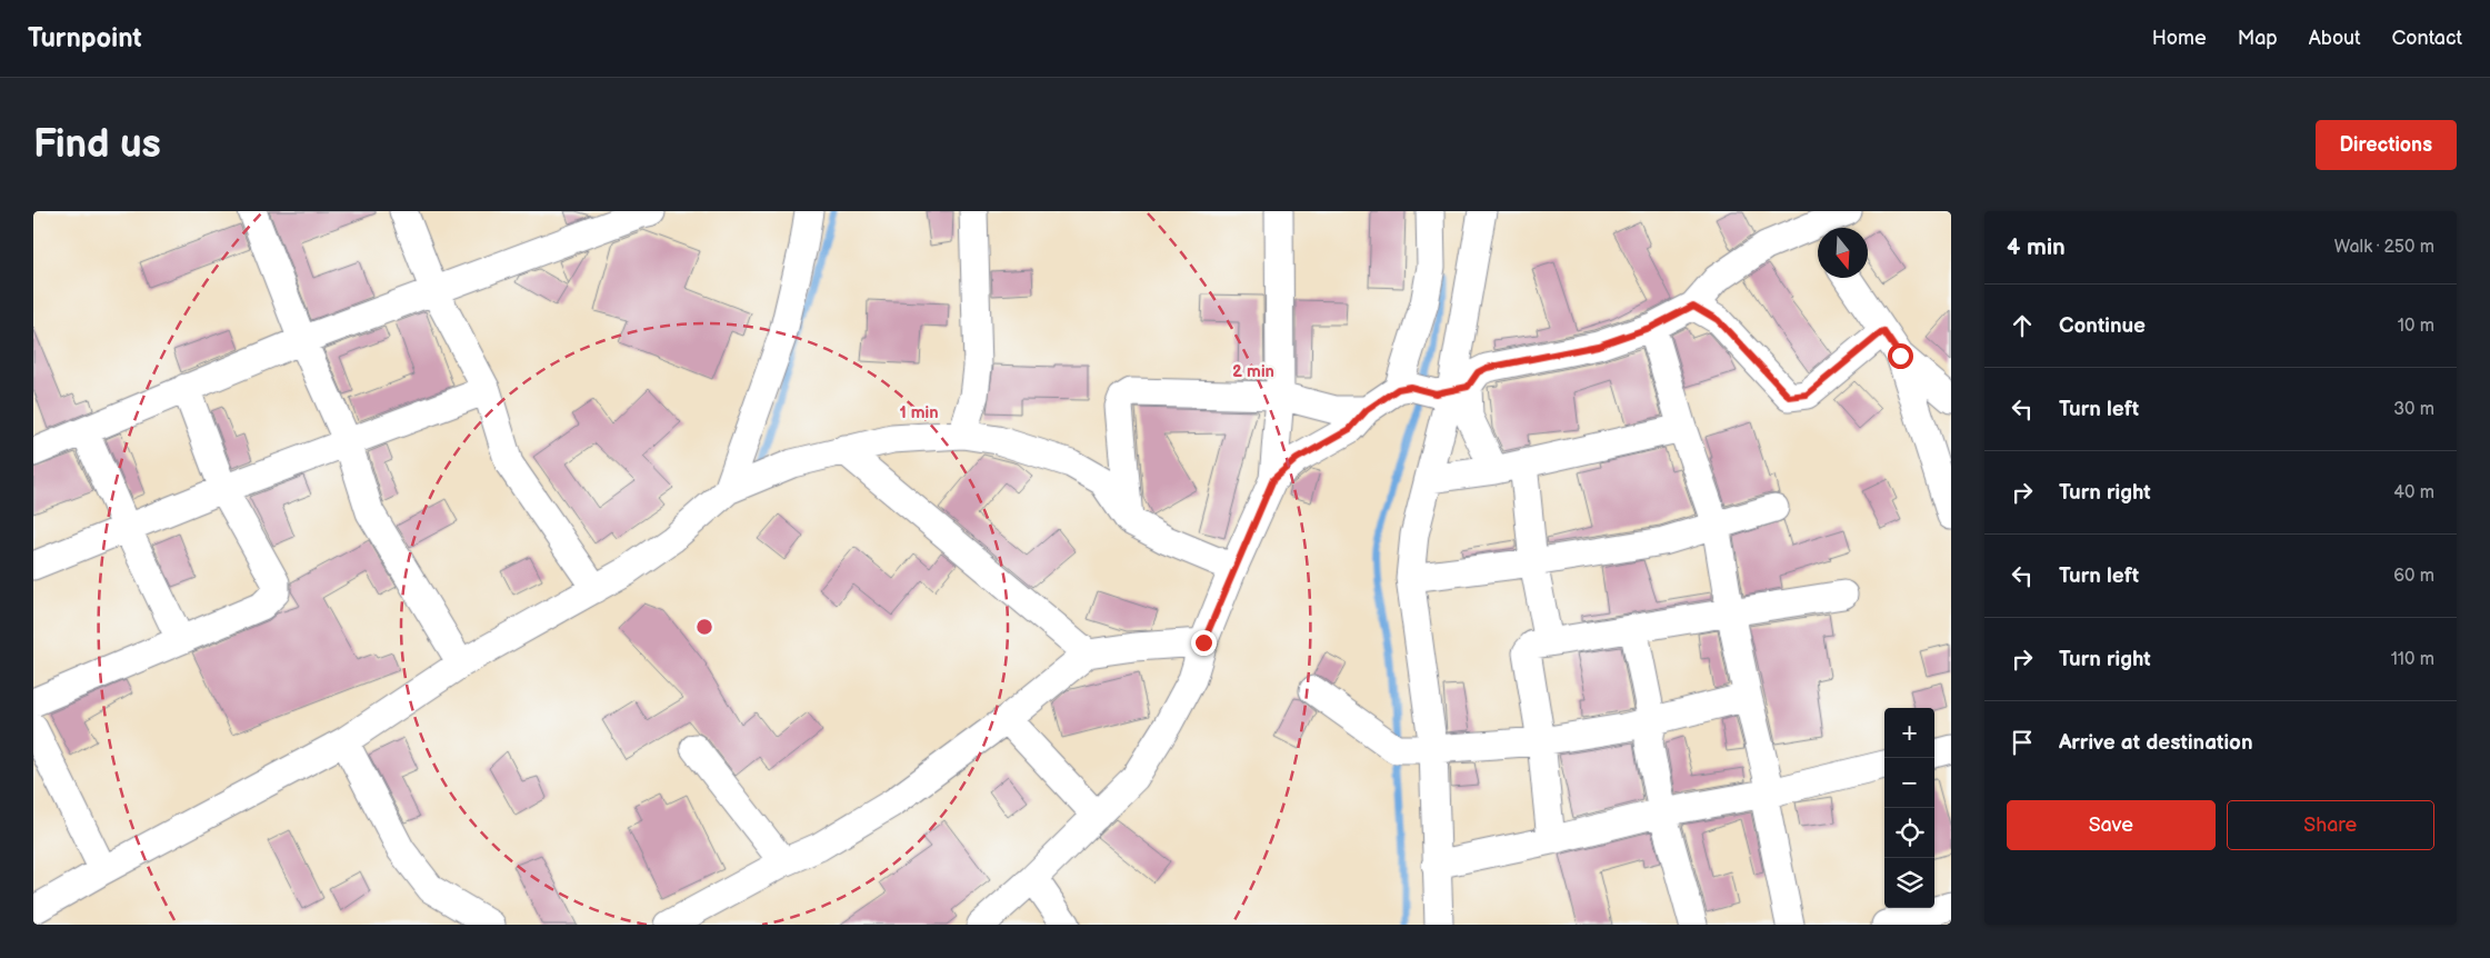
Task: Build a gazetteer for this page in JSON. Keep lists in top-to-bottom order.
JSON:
{
  "north": "bottom",
  "page": {
    "header": "Turnpoint",
    "nav": [
      "Home",
      "Map",
      "About",
      "Contact"
    ],
    "buttons": [
      "Directions",
      ["Save", "Share"]
    ],
    "title": "Find us",
    "heading": ["4 min", "Walk · 250 m"],
    "list": [
      ["Continue", "10 m"],
      ["Turn left", "30 m"],
      ["Turn right", "40 m"],
      ["Turn left", "60 m"],
      ["Turn right", "110 m"],
      "Arrive at destination"
    ],
    "map_buttons": ["+", "−"]
  },
  "rings": ["2 min", "1 min"]
}
